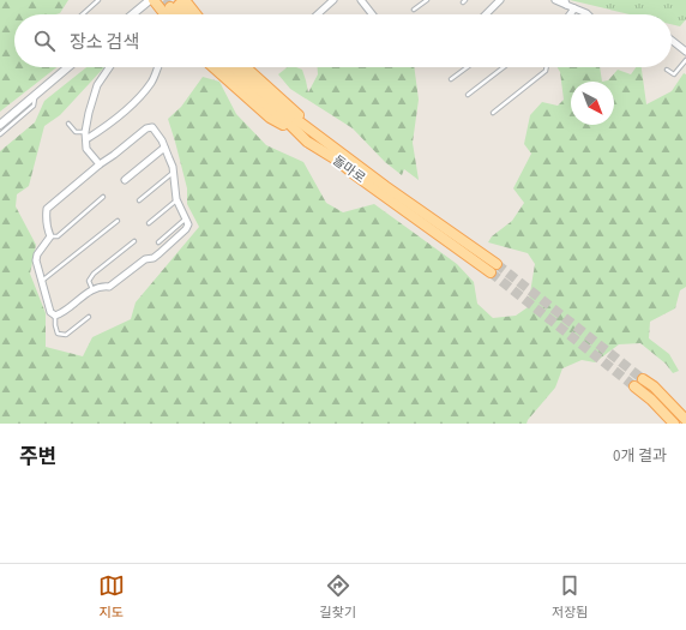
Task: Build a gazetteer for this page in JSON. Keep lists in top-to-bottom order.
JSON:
{
  "streets": {
    "main road": ["돌마로"]
  },
  "north": "bottom right",
  "page": {
    "search": "장소 검색",
    "heading": ["주변", "0개 결과"],
    "nav": ["지도", "길찾기", "저장됨"]
  }
}
